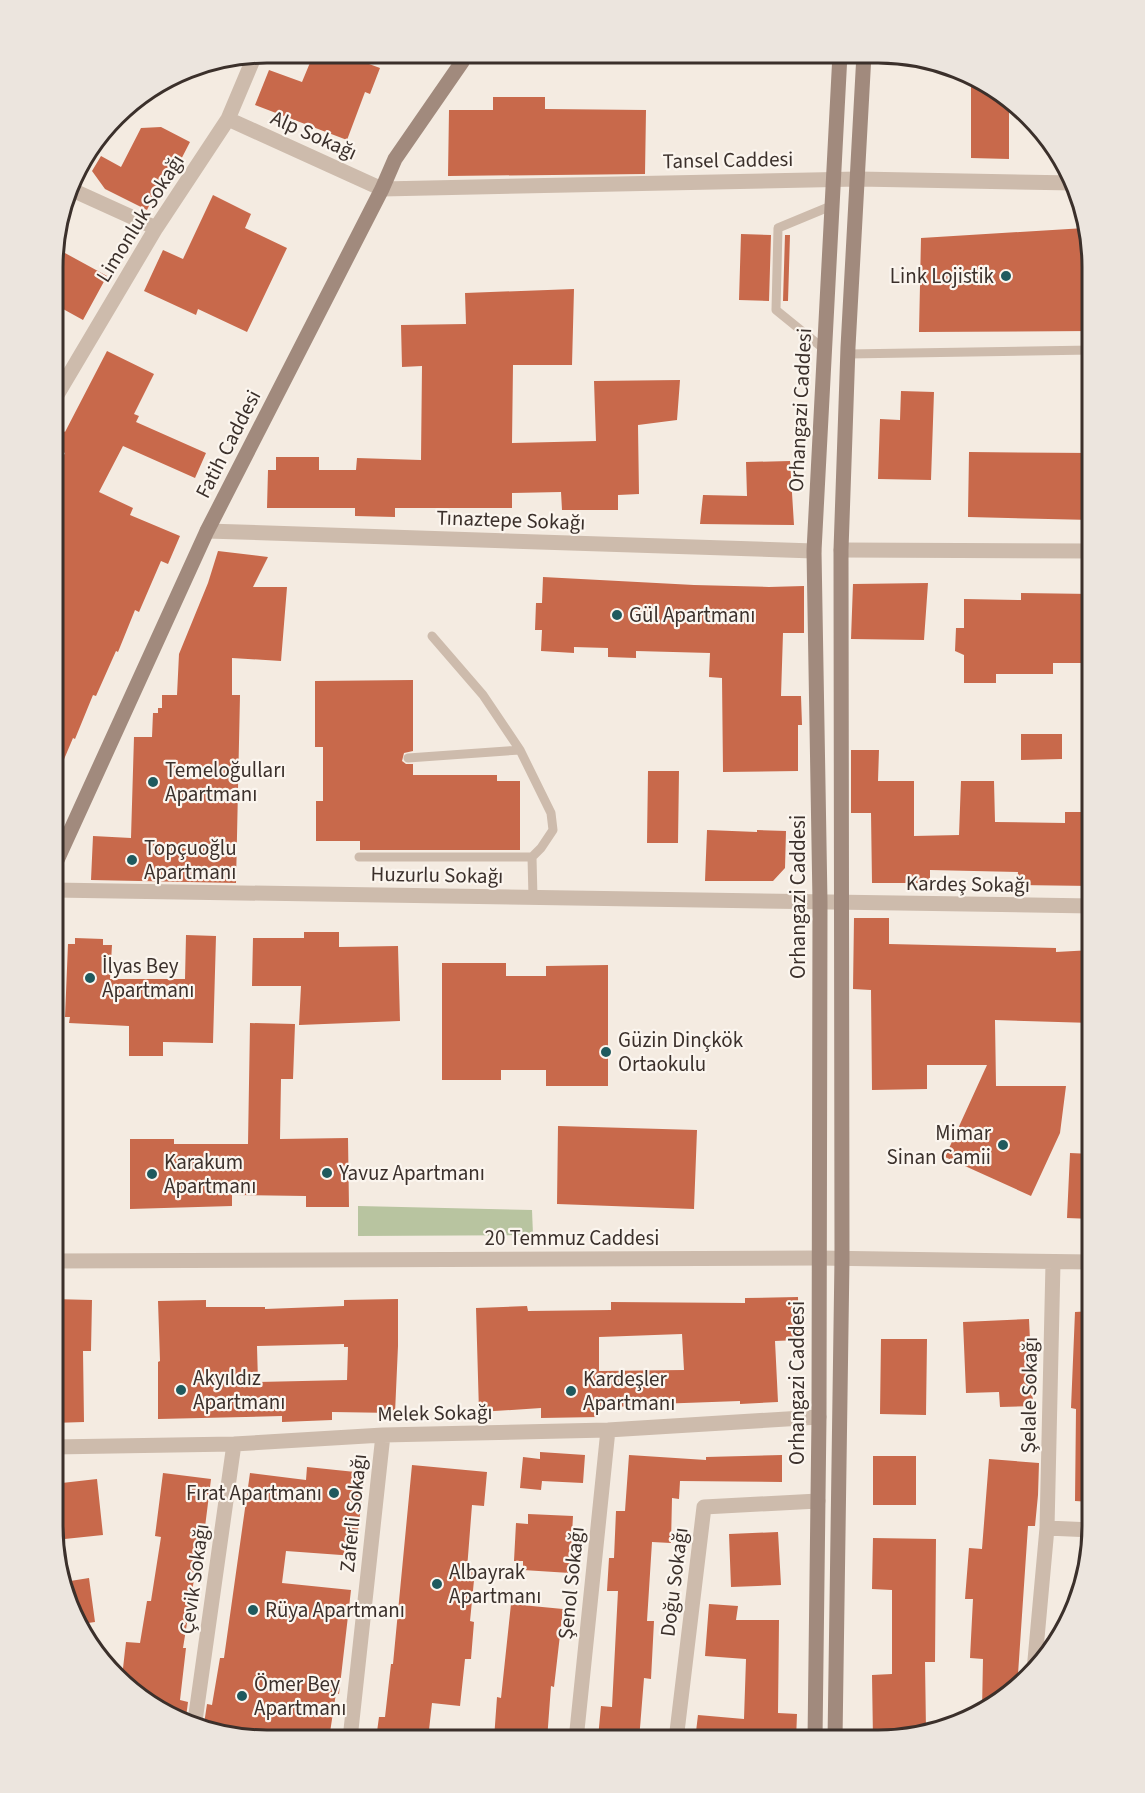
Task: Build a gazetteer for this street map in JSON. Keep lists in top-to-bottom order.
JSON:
{
  "streets": {
    "main road": ["Orhangazi Caddesi", "Fatih Caddesi"],
    "street": [
      "Alp Sokağı",
      "Tansel Caddesi",
      "Limonluk Sokağı",
      "Tınaztepe Sokağı",
      "Huzurlu Sokağı",
      "Kardeş Sokağı",
      "20 Temmuz Caddesi",
      "Şelale Sokağı",
      "Melek Sokağı",
      "Zaferli Sokağı",
      "Çevik Sokağı",
      "Doğu Sokağı",
      "Şenol Sokağı"
    ]
  },
  "crossings": [
    ["Alp Sokağı", "Tansel Caddesi"],
    ["Alp Sokağı", "Limonluk Sokağı"],
    ["Alp Sokağı", "Fatih Caddesi"],
    ["Tansel Caddesi", "Orhangazi Caddesi"],
    ["Tansel Caddesi", "Fatih Caddesi"],
    ["Orhangazi Caddesi", "Tınaztepe Sokağı"],
    ["Orhangazi Caddesi", "Huzurlu Sokağı"],
    ["Orhangazi Caddesi", "Kardeş Sokağı"],
    ["Orhangazi Caddesi", "20 Temmuz Caddesi"],
    ["Orhangazi Caddesi", "Melek Sokağı"],
    ["Orhangazi Caddesi", "Doğu Sokağı"],
    ["Fatih Caddesi", "Tınaztepe Sokağı"],
    ["Huzurlu Sokağı", "Kardeş Sokağı"],
    ["20 Temmuz Caddesi", "Şelale Sokağı"],
    ["Melek Sokağı", "Zaferli Sokağı"],
    ["Melek Sokağı", "Çevik Sokağı"],
    ["Melek Sokağı", "Şenol Sokağı"]
  ],
  "places": [
    "Link Lojistik",
    "Gül Apartmanı",
    "Temeloğulları Apartmanı",
    "Topçuoğlu Apartmanı",
    "İlyas Bey Apartmanı",
    "Güzin Dinçkök Ortaokulu",
    "Mimar Sinan Camii",
    "Yavuz Apartmanı",
    "Karakum Apartmanı",
    "Akyıldız Apartmanı",
    "Kardeşler Apartmanı",
    "Fırat Apartmanı",
    "Albayrak Apartmanı",
    "Rüya Apartmanı",
    "Ömer Bey Apartmanı"
  ]
}
